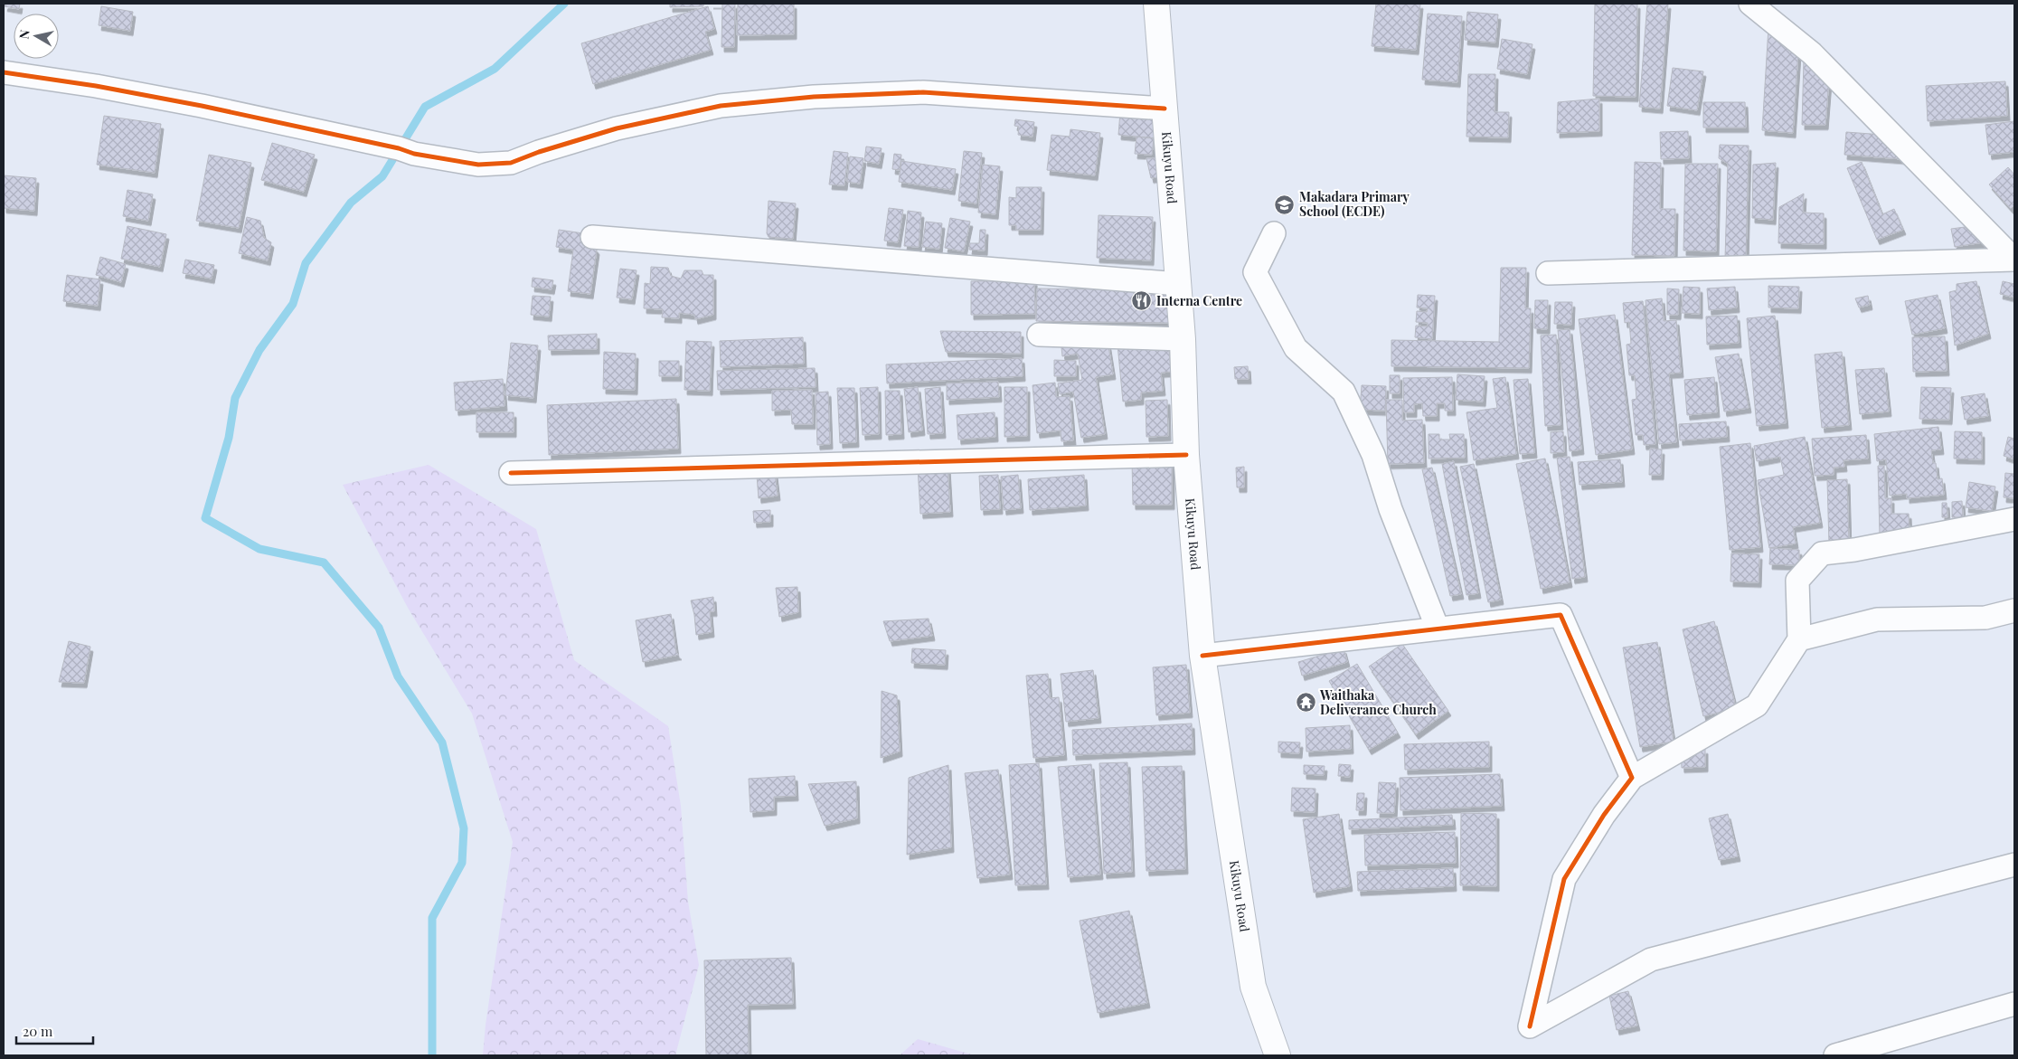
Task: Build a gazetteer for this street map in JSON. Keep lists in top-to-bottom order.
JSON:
{
  "streets": {
    "main road": ["Kikuyu Road"]
  },
  "places": {
    "school or university": ["Makadara Primary School (ECDE)"],
    "restaurant": ["Interna Centre"],
    "temple": ["Waithaka Deliverance Church"]
  },
  "scale_bar": "20 m",
  "north": "left"
}
